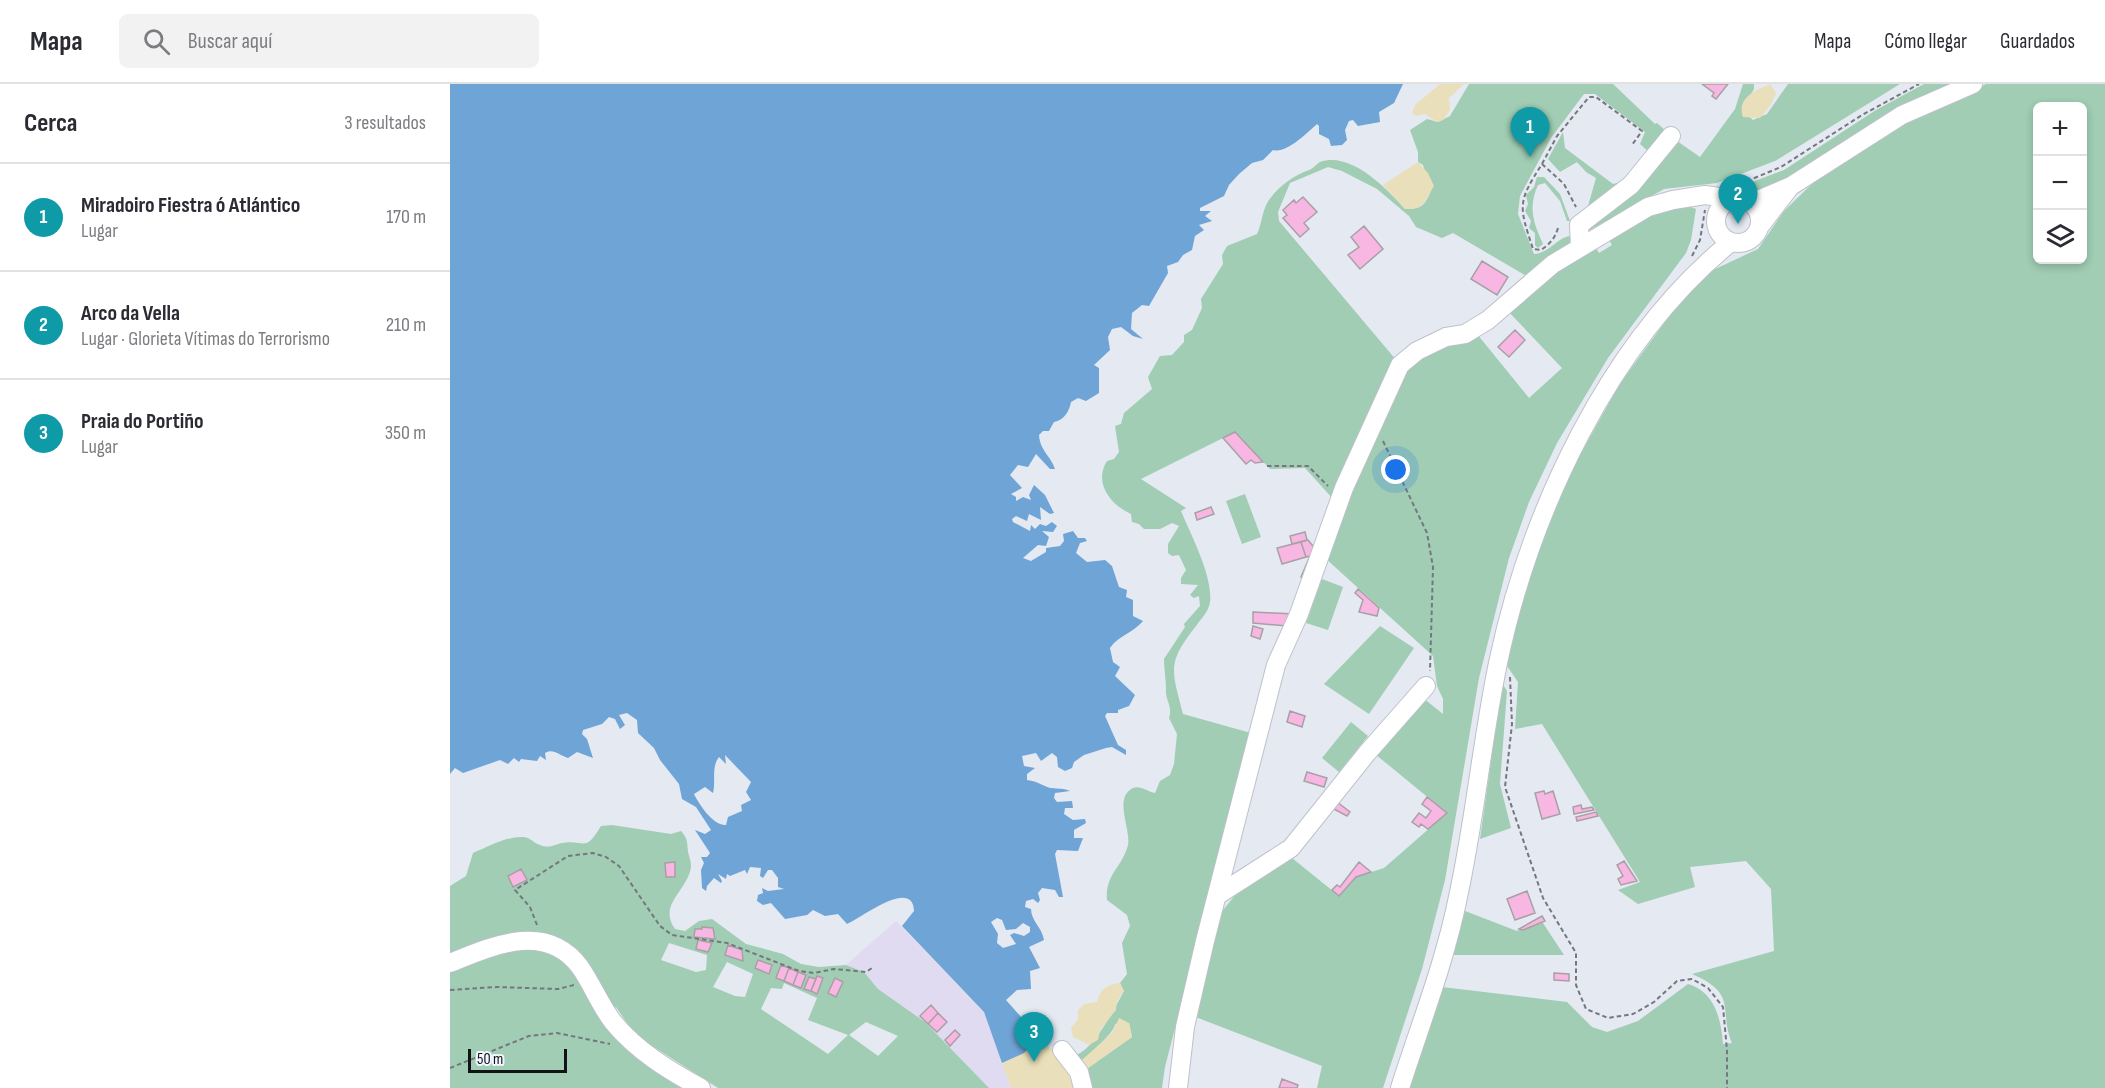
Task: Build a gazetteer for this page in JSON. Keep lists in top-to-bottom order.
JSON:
{
  "scale_bar": "50 m",
  "page": {
    "header": "Mapa",
    "search": "Buscar aquí",
    "nav": ["Mapa", "Cómo llegar", "Guardados"],
    "heading": ["Cerca", "3 resultados"],
    "map_buttons": ["+", "−"],
    "pins": ["1", "2", "3"],
    "list": [
      {
        "mark": "1",
        "name": "Miradoiro Fiestra ó Atlántico",
        "note": "Lugar",
        "value": "170 m"
      },
      {
        "mark": "2",
        "name": "Arco da Vella",
        "note": "Lugar · Glorieta Vítimas do Terrorismo",
        "value": "210 m"
      },
      {
        "mark": "3",
        "name": "Praia do Portiño",
        "note": "Lugar",
        "value": "350 m"
      }
    ],
    "scale": "50 m"
  }
}
